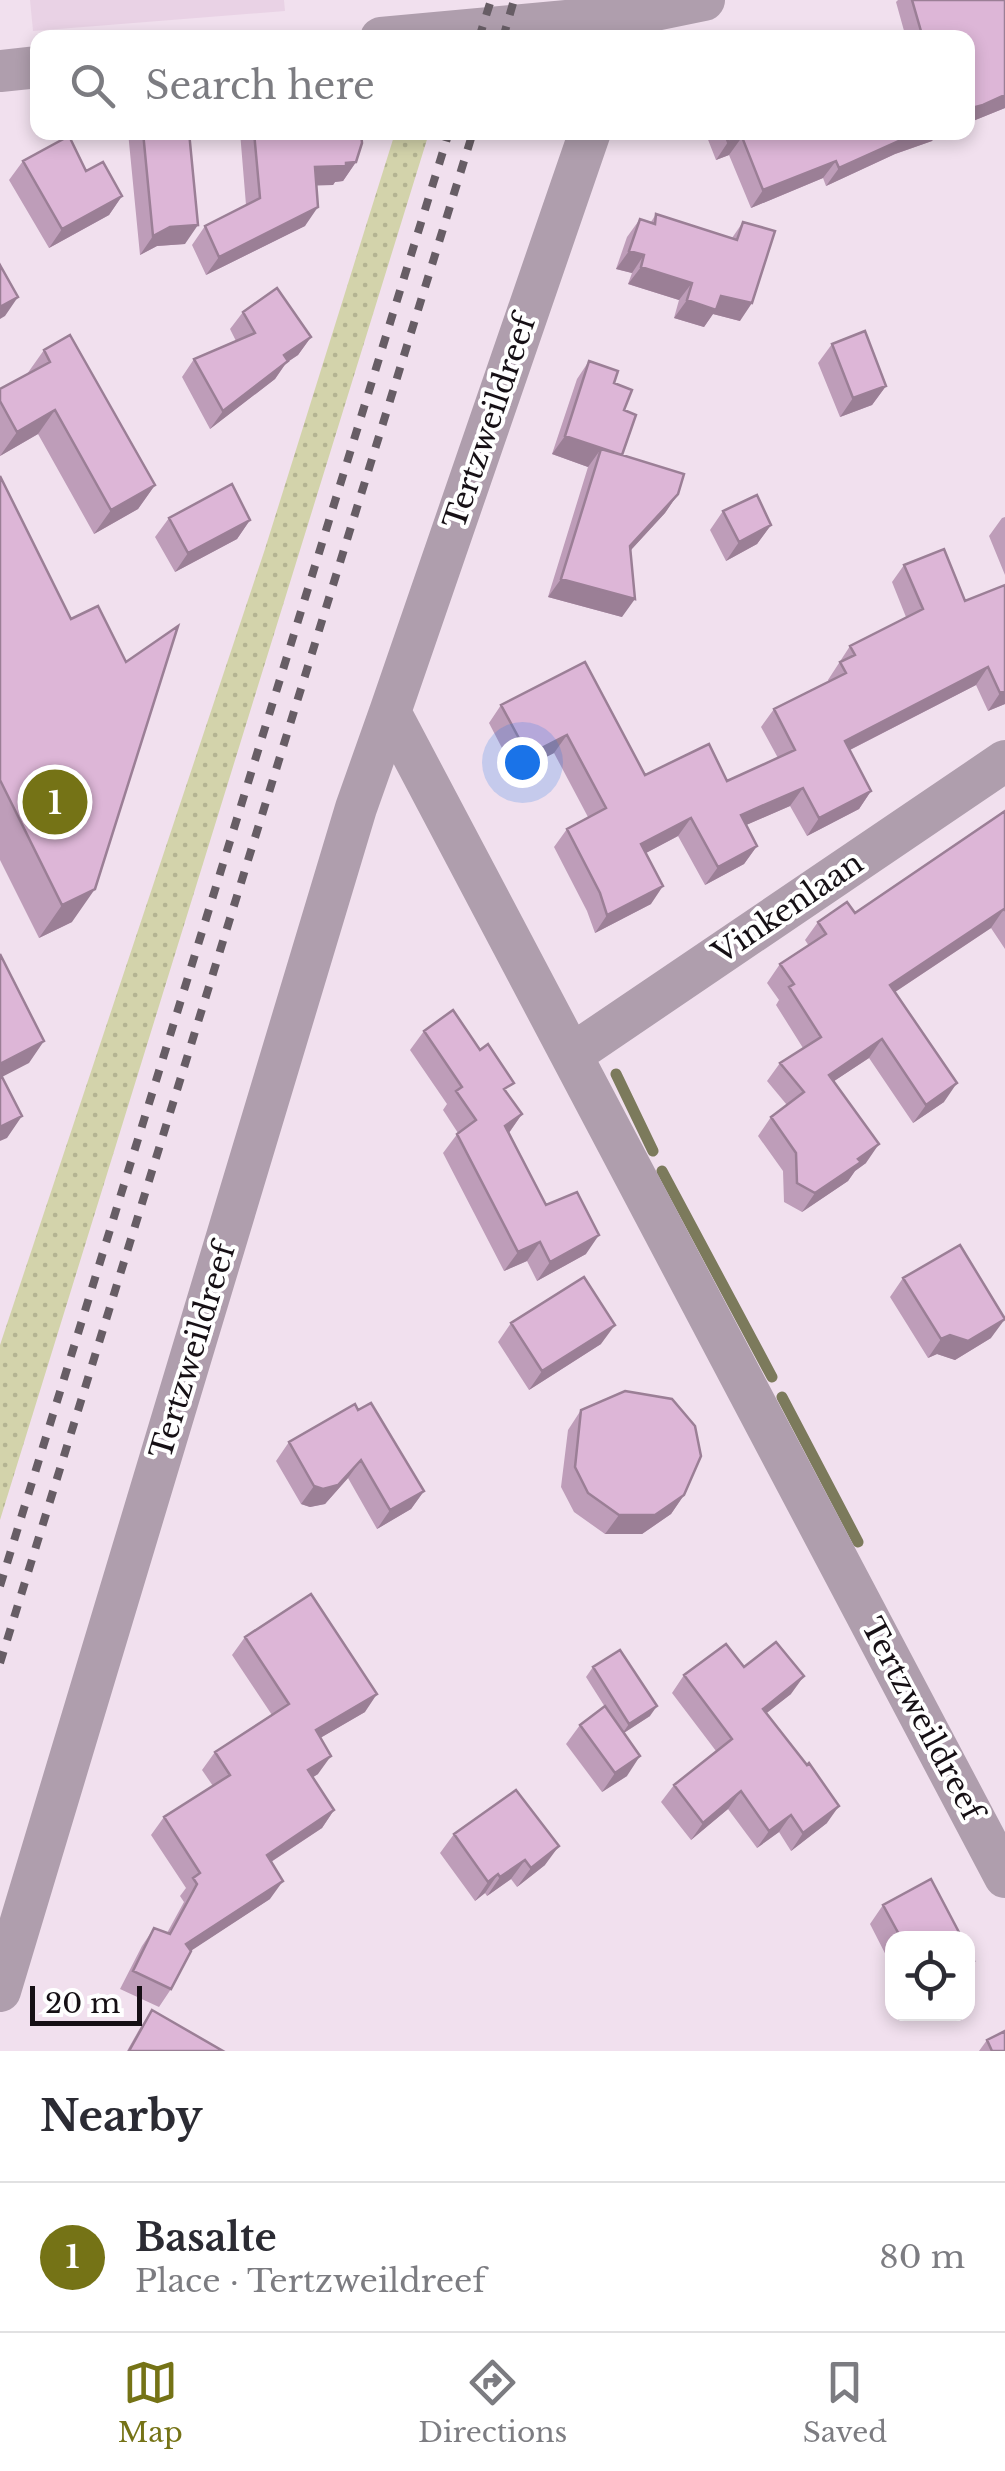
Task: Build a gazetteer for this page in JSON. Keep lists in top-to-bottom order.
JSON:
{
  "streets": {
    "street": ["Tertzweildreef", "Vinkenlaan"]
  },
  "crossings": [
    ["Tertzweildreef", "Vinkenlaan"]
  ],
  "scale_bar": "20 m",
  "page": {
    "search": "Search here",
    "pins": "1",
    "scale": "20 m",
    "heading": "Nearby",
    "list": [
      {
        "mark": "1",
        "name": "Basalte",
        "note": "Place · Tertzweildreef",
        "value": "80 m"
      }
    ],
    "nav": ["Map", "Directions", "Saved"]
  }
}
